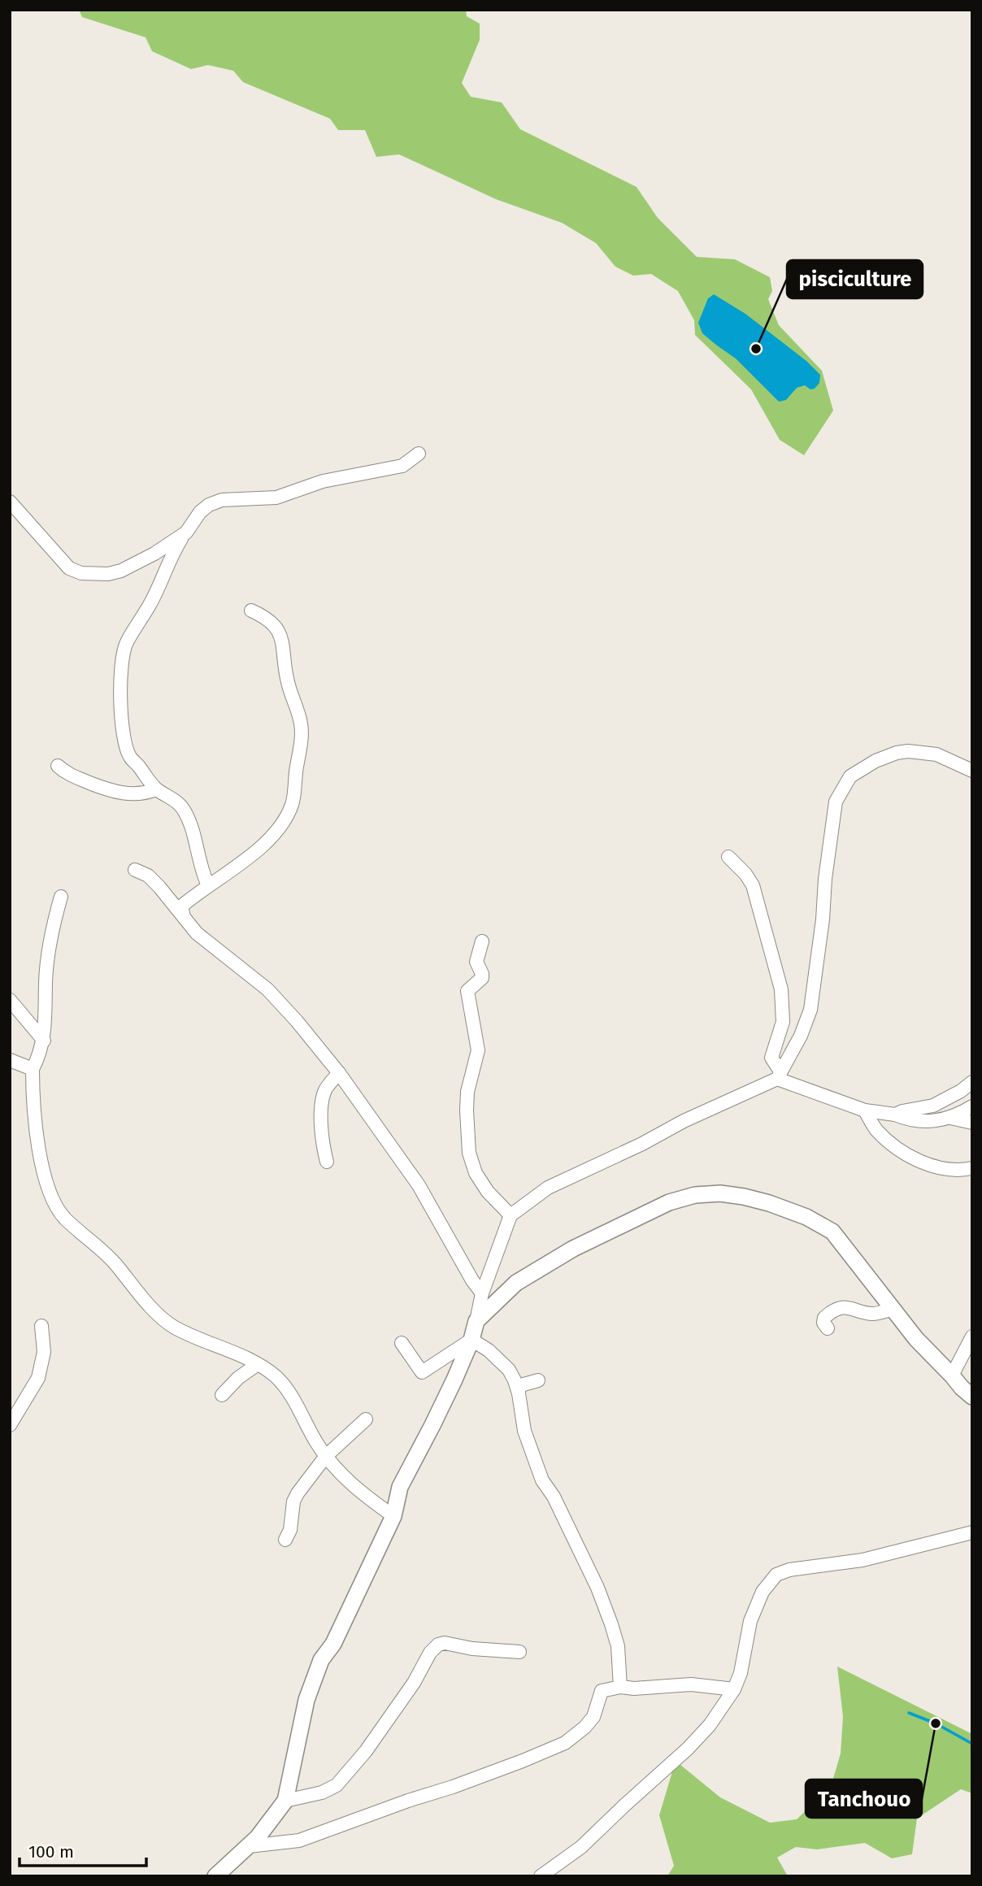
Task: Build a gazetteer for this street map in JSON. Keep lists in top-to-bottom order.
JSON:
{
  "places": ["pisciculture", "Tanchouo"],
  "scale_bar": "100 m"
}
